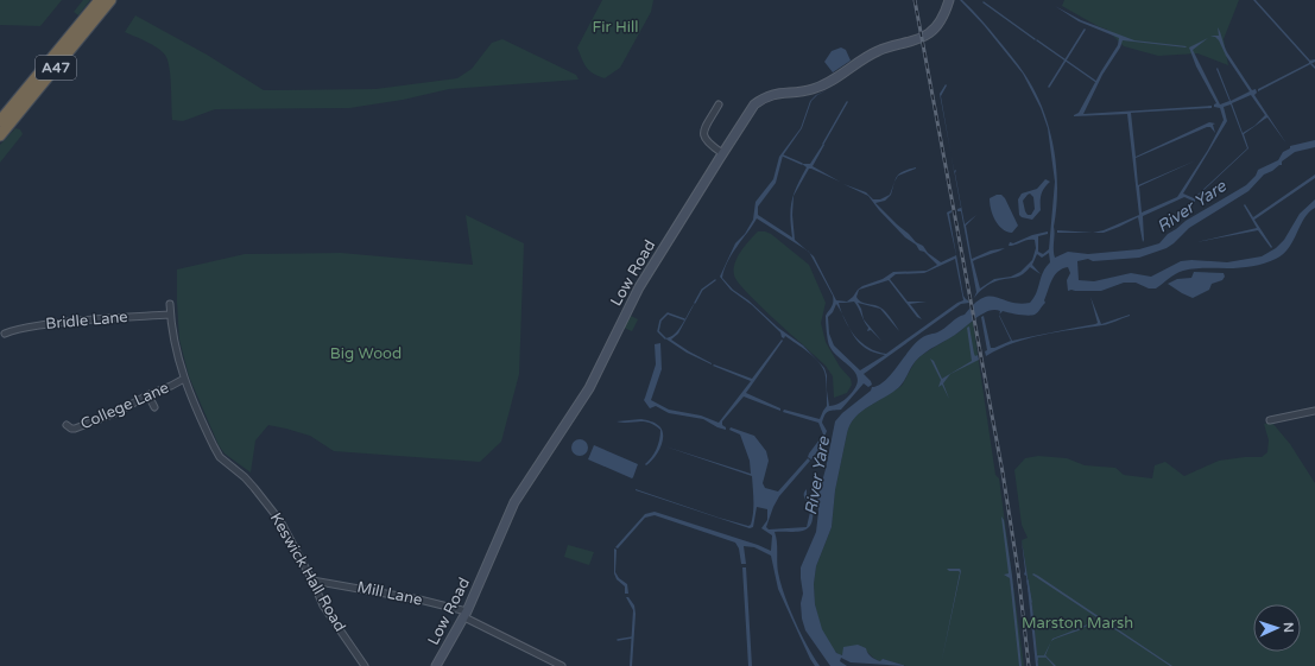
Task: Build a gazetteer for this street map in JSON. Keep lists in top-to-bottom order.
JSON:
{
  "streets": {
    "highway": ["A47"],
    "street": [
      "Low Road",
      "Bridle Lane",
      "College Lane",
      "Keswick Hall Road",
      "Mill Lane"
    ]
  },
  "crossings": [
    ["Low Road", "Mill Lane"],
    ["Bridle Lane", "Keswick Hall Road"],
    ["College Lane", "Keswick Hall Road"],
    ["Keswick Hall Road", "Mill Lane"]
  ],
  "water": ["River Yare"],
  "parks": ["Fir Hill", "Big Wood", "Marston Marsh"],
  "north": "right"
}
